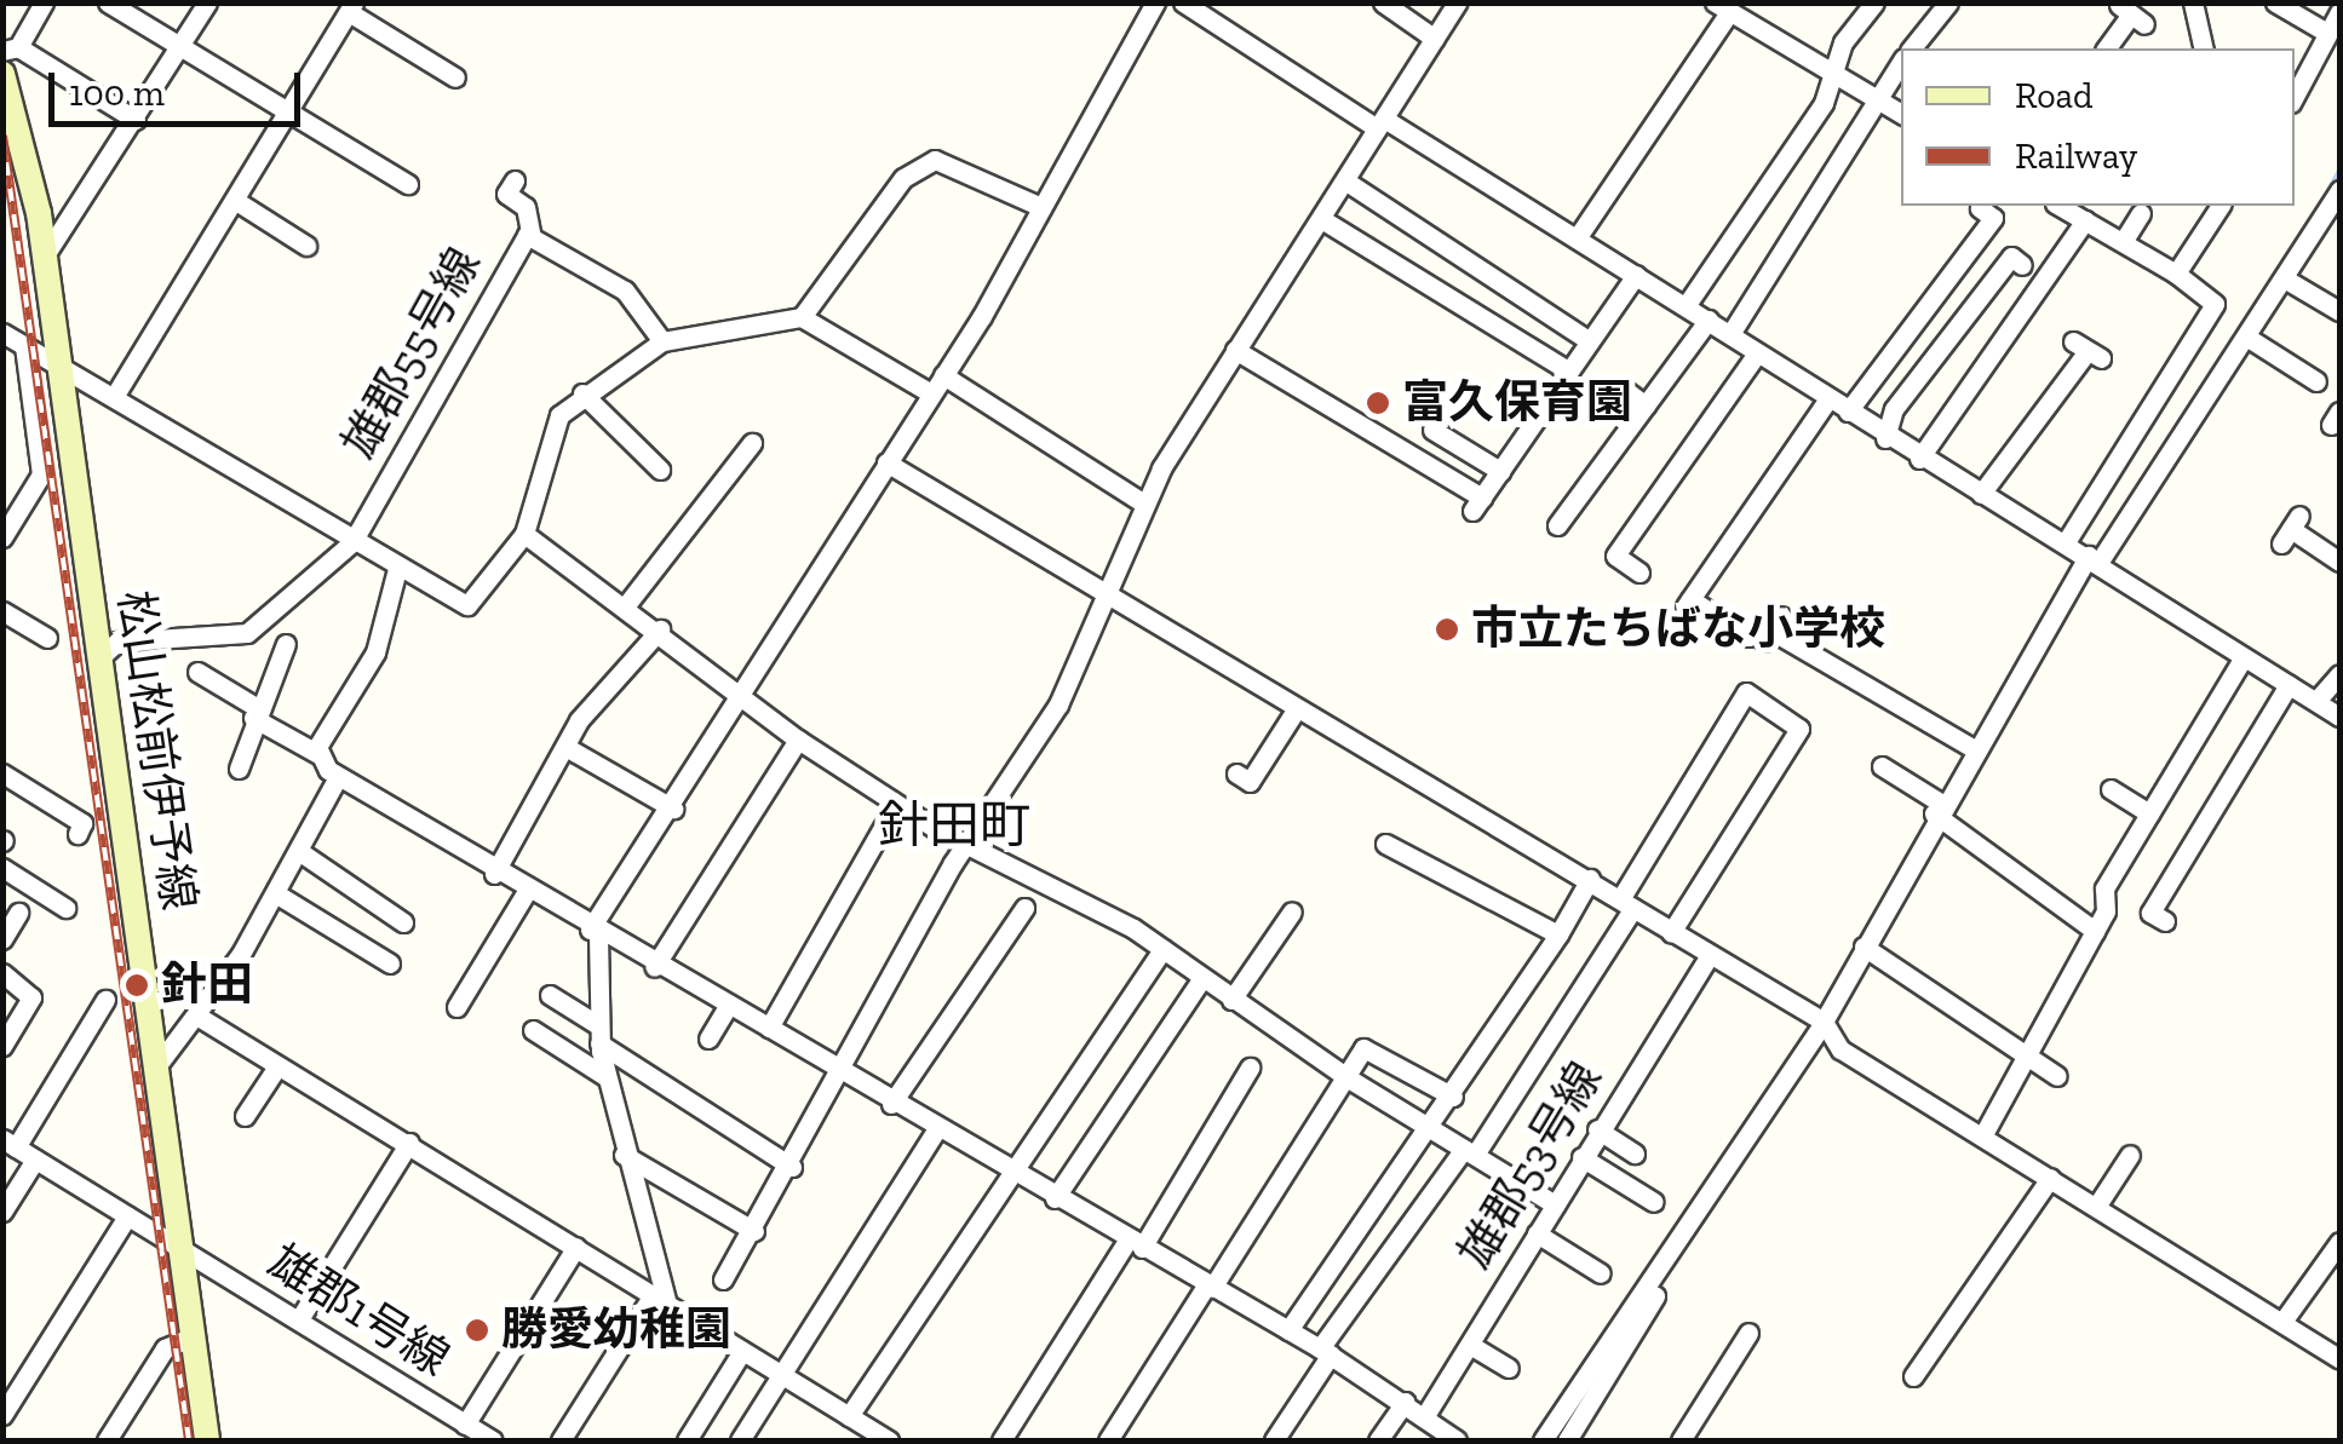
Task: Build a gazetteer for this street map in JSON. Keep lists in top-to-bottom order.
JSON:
{
  "streets": {
    "main road": ["松山松前伊予線"],
    "street": ["雄郡55号線", "雄郡53号線", "雄郡1号線"]
  },
  "crossings": [
    ["雄郡55号線", "松山松前伊予線"],
    ["松山松前伊予線", "雄郡1号線"]
  ],
  "districts": ["針田町"],
  "places": [
    "富久保育園",
    "市立たちばな小学校",
    "針田",
    "勝愛幼稚園"
  ],
  "legend": ["Road", "Railway"],
  "scale_bar": "100 m"
}
